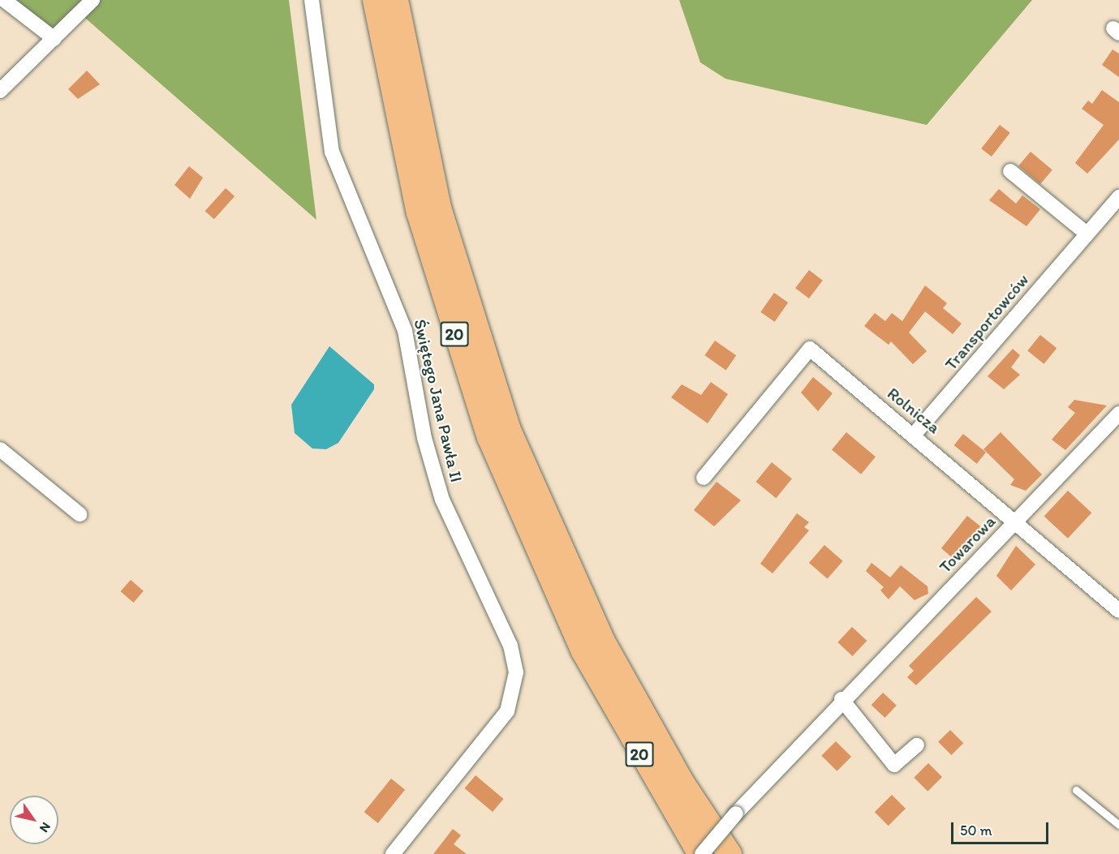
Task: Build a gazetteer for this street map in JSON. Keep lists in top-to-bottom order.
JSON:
{
  "streets": {
    "main road": ["20"],
    "street": [
      "Transportowców",
      "Świętego Jana Pawła II",
      "Rolnicza",
      "Towarowa"
    ]
  },
  "crossings": [
    ["Transportowców", "Rolnicza"],
    ["20", "Towarowa"],
    ["Rolnicza", "Towarowa"]
  ],
  "scale_bar": "50 m",
  "north": "bottom right"
}
